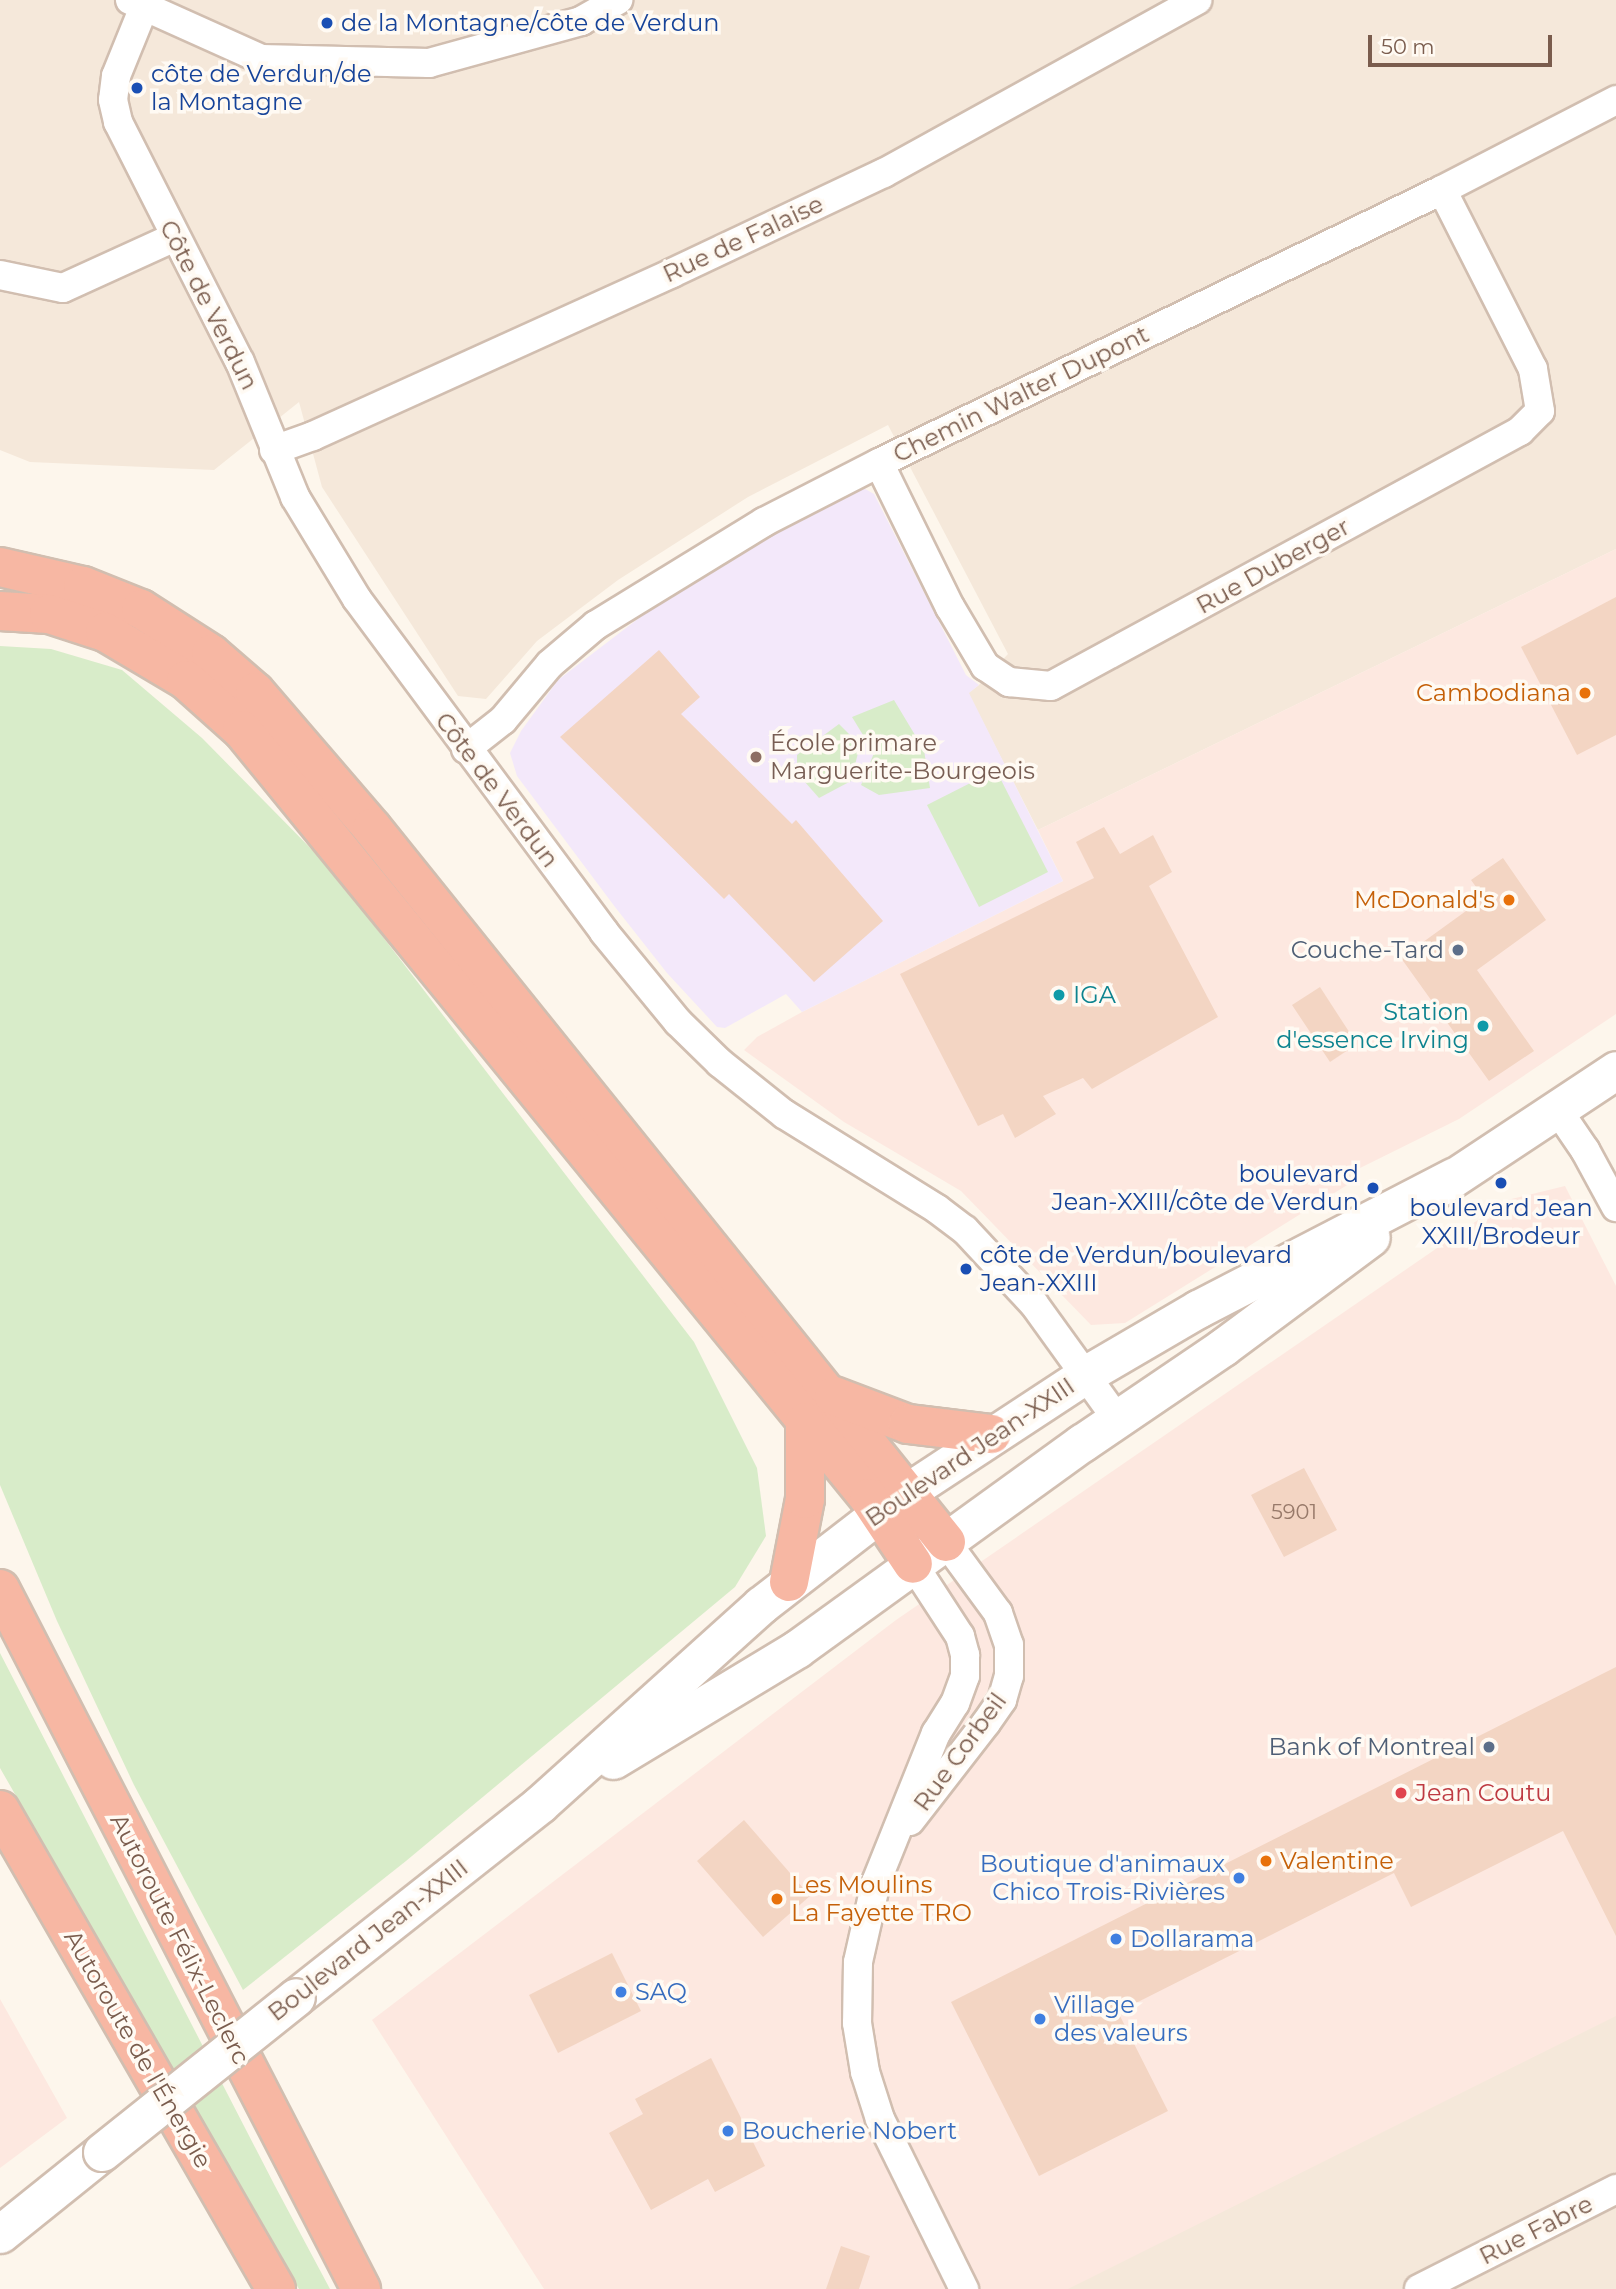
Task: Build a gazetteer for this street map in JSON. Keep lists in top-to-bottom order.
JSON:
{
  "streets": {
    "highway": ["Autoroute Félix-Leclerc", "Autoroute de l'Énergie"],
    "street": [
      "Rue de Falaise",
      "Côte de Verdun",
      "Chemin Walter Dupont",
      "Rue Duberger",
      "Boulevard Jean-XXIII",
      "Rue Corbeil",
      "Rue Fabre"
    ]
  },
  "crossings": [
    ["Rue de Falaise", "Côte de Verdun"],
    ["Côte de Verdun", "Chemin Walter Dupont"],
    ["Côte de Verdun", "Boulevard Jean-XXIII"],
    ["Chemin Walter Dupont", "Rue Duberger"],
    ["Boulevard Jean-XXIII", "Rue Corbeil"]
  ],
  "places": [
    "de la Montagne/côte de Verdun",
    "côte de Verdun/de la Montagne",
    "Cambodiana",
    "École primare Marguerite-Bourgeois",
    "McDonald's",
    "Couche-Tard",
    "IGA",
    "Station d'essence Irving",
    "boulevard Jean XXIII/Brodeur",
    "boulevard Jean-XXIII/côte de Verdun",
    "côte de Verdun/boulevard Jean-XXIII",
    "Bank of Montreal",
    "Jean Coutu",
    "Valentine",
    "Boutique d'animaux Chico Trois-Rivières",
    "Les Moulins La Fayette TRO",
    "Dollarama",
    "SAQ",
    "Village des valeurs",
    "Boucherie Nobert"
  ],
  "house_numbers": ["5901"],
  "scale_bar": "50 m"
}
